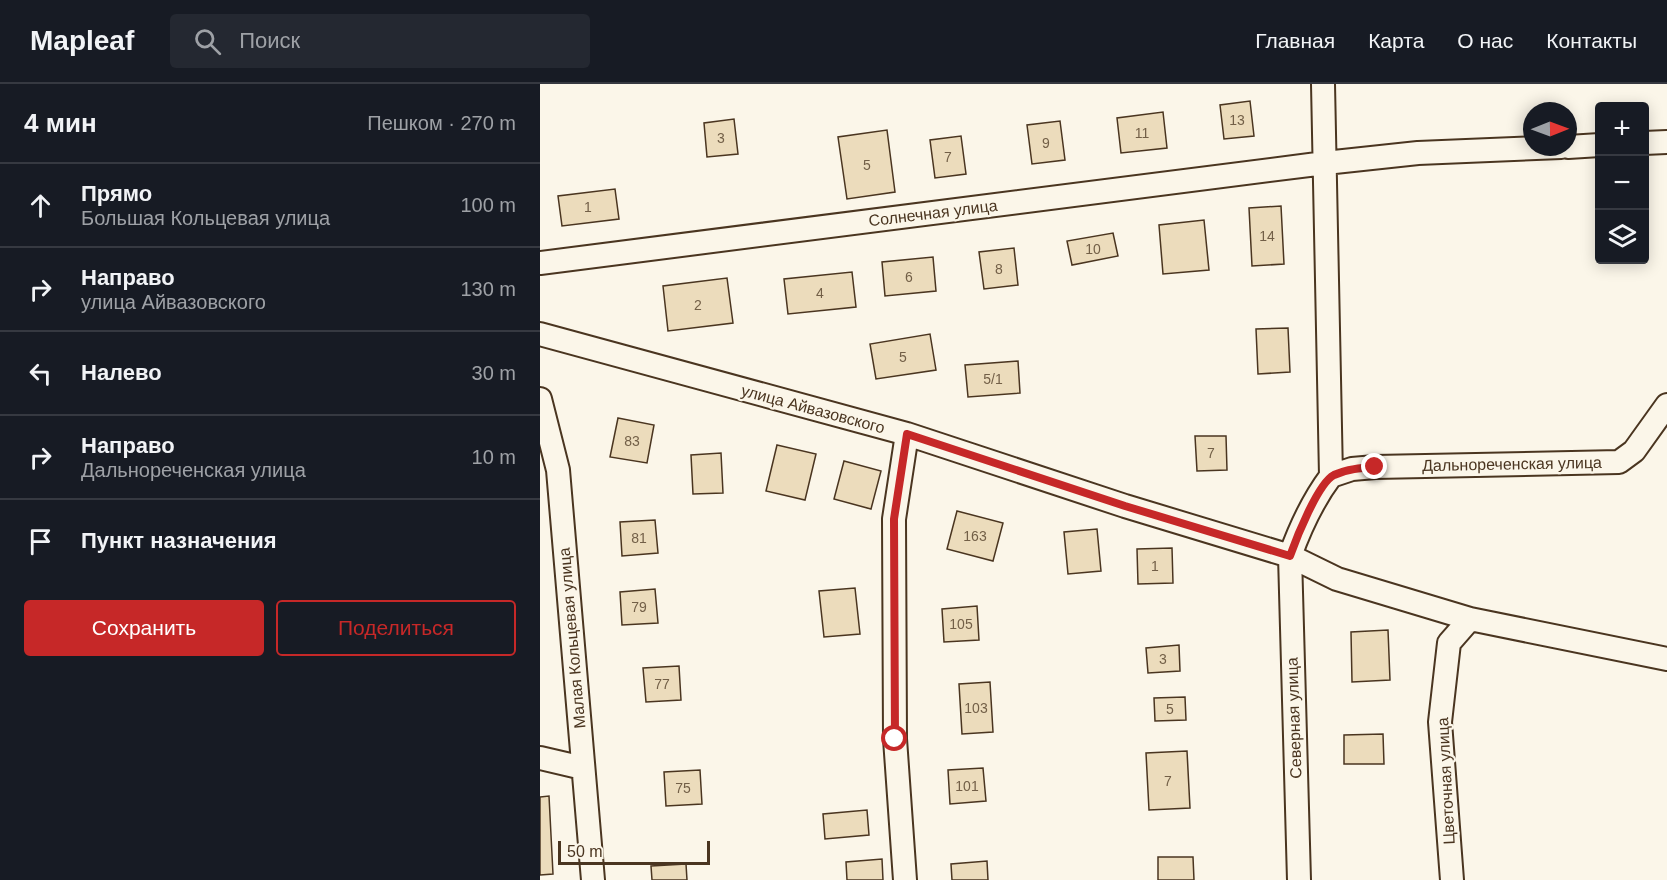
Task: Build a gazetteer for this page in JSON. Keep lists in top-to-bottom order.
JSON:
{
  "streets": {
    "street": [
      "Солнечная улица",
      "улица Айвазовского",
      "Дальнореченская улица",
      "Малая Кольцевая улица",
      "Северная улица",
      "Цветочная улица"
    ]
  },
  "crossings": [
    ["улица Айвазовского", "Северная улица"],
    ["улица Айвазовского", "Цветочная улица"]
  ],
  "house_numbers": [
    "13",
    "11",
    "3",
    "9",
    "7",
    "5",
    "1",
    "14",
    "10",
    "8",
    "6",
    "4",
    "2",
    "5",
    "5/1",
    "83",
    "7",
    "163",
    "81",
    "1",
    "79",
    "105",
    "3",
    "77",
    "103",
    "5",
    "7",
    "101",
    "75"
  ],
  "scale_bar": "50 m",
  "north": "right",
  "page": {
    "header": "Mapleaf",
    "search": "Поиск",
    "nav": [
      "Главная",
      "Карта",
      "О нас",
      "Контакты"
    ],
    "heading": ["4 мин", "Пешком · 270 m"],
    "map_buttons": ["+", "−"],
    "list": [
      ["Прямо", "Большая Кольцевая улица", "100 m"],
      ["Направо", "улица Айвазовского", "130 m"],
      ["Налево", "30 m"],
      ["Направо", "Дальнореченская улица", "10 m"],
      "Пункт назначения"
    ],
    "buttons": ["Сохранить", "Поделиться"],
    "scale": "50 m"
  }
}
